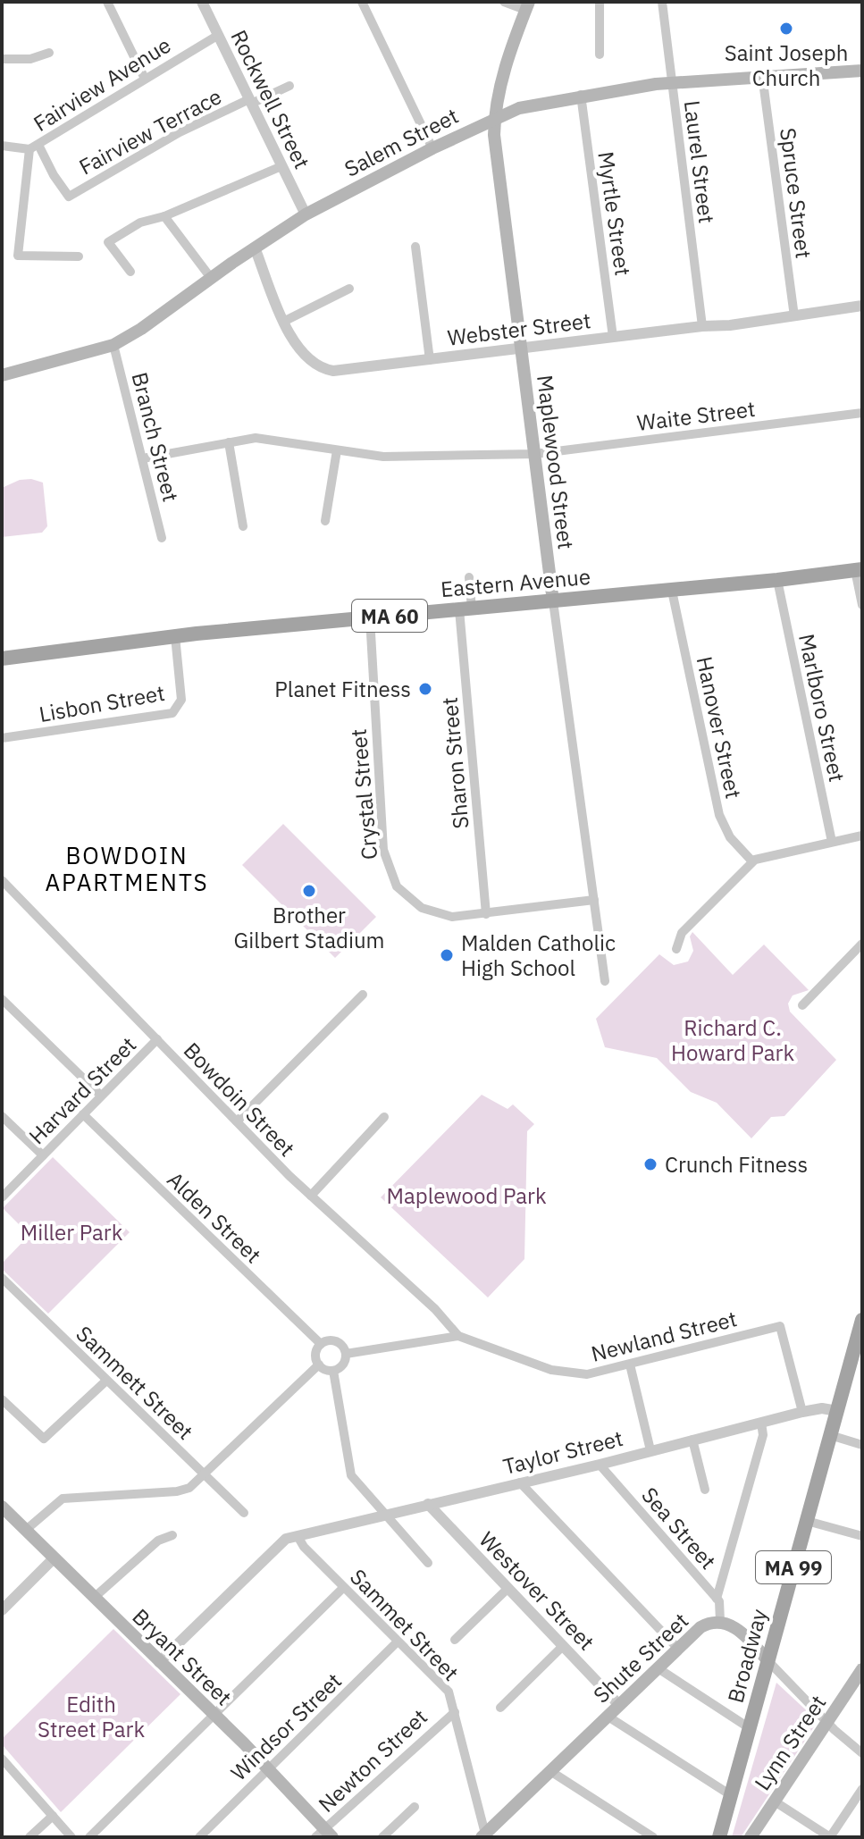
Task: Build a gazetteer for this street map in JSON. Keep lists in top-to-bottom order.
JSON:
{
  "streets": {
    "main road": [
      "Salem Street",
      "Maplewood Street",
      "Eastern Avenue",
      "MA 60",
      "MA 99",
      "Broadway",
      "Bryant Street",
      "Shute Street",
      "Lynn Street"
    ],
    "street": [
      "Fairview Avenue",
      "Rockwell Street",
      "Fairview Terrace",
      "Laurel Street",
      "Spruce Street",
      "Myrtle Street",
      "Webster Street",
      "Waite Street",
      "Branch Street",
      "Lisbon Street",
      "Marlboro Street",
      "Hanover Street",
      "Sharon Street",
      "Crystal Street",
      "Harvard Street",
      "Bowdoin Street",
      "Alden Street",
      "Newland Street",
      "Sammett Street",
      "Taylor Street",
      "Sea Street",
      "Westover Street",
      "Sammet Street",
      "Windsor Street",
      "Newton Street"
    ]
  },
  "crossings": [
    ["Fairview Avenue", "Rockwell Street"],
    ["Fairview Avenue", "Fairview Terrace"],
    ["Rockwell Street", "Fairview Terrace"],
    ["Rockwell Street", "Salem Street"],
    ["Salem Street", "Laurel Street"],
    ["Salem Street", "Spruce Street"],
    ["Salem Street", "Myrtle Street"],
    ["Salem Street", "Webster Street"],
    ["Salem Street", "Branch Street"],
    ["Salem Street", "Maplewood Street"],
    ["Laurel Street", "Webster Street"],
    ["Spruce Street", "Webster Street"],
    ["Myrtle Street", "Webster Street"],
    ["Webster Street", "Maplewood Street"],
    ["Waite Street", "Branch Street"],
    ["Waite Street", "Maplewood Street"],
    ["Maplewood Street", "Eastern Avenue"],
    ["Maplewood Street", "Crystal Street"],
    ["Eastern Avenue", "Lisbon Street"],
    ["Eastern Avenue", "Marlboro Street"],
    ["Eastern Avenue", "Hanover Street"],
    ["Eastern Avenue", "Sharon Street"],
    ["Eastern Avenue", "Crystal Street"],
    ["Sharon Street", "Crystal Street"],
    ["Harvard Street", "Bowdoin Street"],
    ["Harvard Street", "Alden Street"],
    ["Bowdoin Street", "Newland Street"],
    ["Alden Street", "Newland Street"],
    ["Newland Street", "Taylor Street"],
    ["Taylor Street", "Sea Street"],
    ["Taylor Street", "Westover Street"],
    ["Taylor Street", "Sammet Street"],
    ["Taylor Street", "Broadway"],
    ["Taylor Street", "Bryant Street"],
    ["Sea Street", "Shute Street"],
    ["Westover Street", "Shute Street"],
    ["Sammet Street", "Shute Street"],
    ["Sammet Street", "Windsor Street"],
    ["Sammet Street", "Newton Street"],
    ["Broadway", "Shute Street"],
    ["Bryant Street", "Windsor Street"],
    ["Bryant Street", "Newton Street"],
    ["Shute Street", "Lynn Street"]
  ],
  "districts": ["BOWDOIN APARTMENTS"],
  "parks": [
    "Richard C. Howard Park",
    "Maplewood Park",
    "Miller Park",
    "Edith Street Park"
  ],
  "places": [
    "Saint Joseph Church",
    "Planet Fitness",
    "Brother Gilbert Stadium",
    "Malden Catholic High School",
    "Crunch Fitness"
  ]
}
